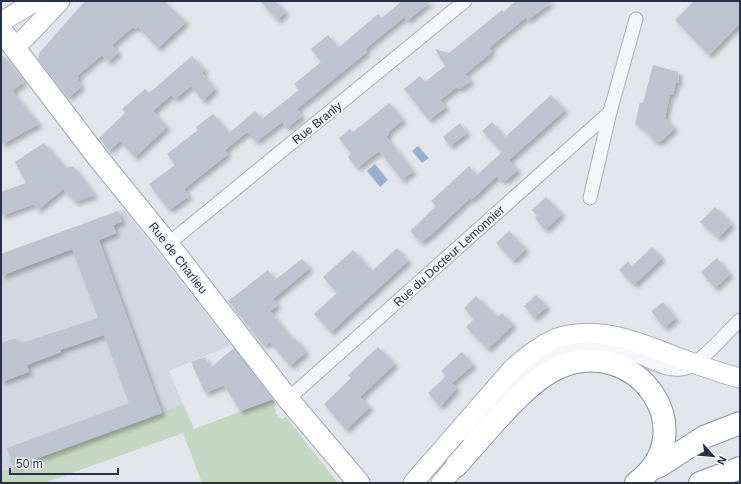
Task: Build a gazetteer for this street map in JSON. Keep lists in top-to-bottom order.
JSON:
{
  "streets": {
    "main road": ["Rue de Charlieu"],
    "street": ["Rue Branly", "Rue du Docteur Lemonnier"]
  },
  "crossings": [
    ["Rue Branly", "Rue de Charlieu"],
    ["Rue du Docteur Lemonnier", "Rue de Charlieu"]
  ],
  "scale_bar": "50 m",
  "north": "bottom right"
}
